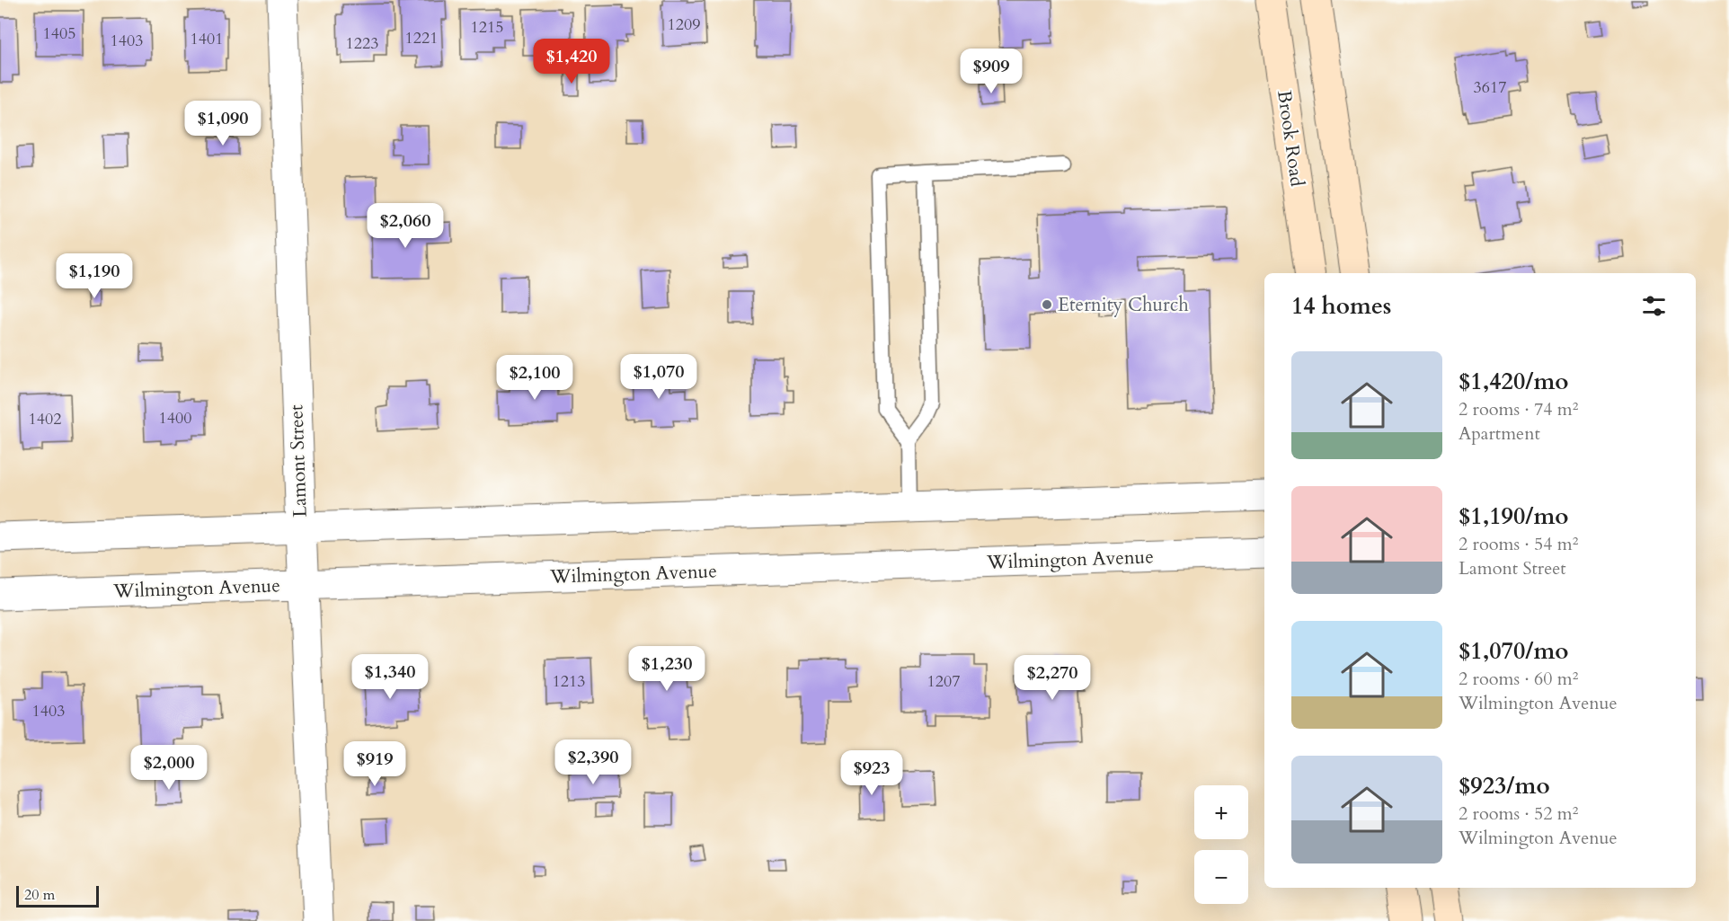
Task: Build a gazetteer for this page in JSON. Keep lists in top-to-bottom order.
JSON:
{
  "streets": {
    "main road": ["Brook Road"],
    "street": ["Lamont Street", "Wilmington Avenue"]
  },
  "crossings": [
    ["Lamont Street", "Wilmington Avenue"]
  ],
  "places": ["Eternity Church"],
  "house_numbers": [
    "1209",
    "1215",
    "1405",
    "1221",
    "1401",
    "1403",
    "1223",
    "3617",
    "1400",
    "1402",
    "1213",
    "1207",
    "1403"
  ],
  "scale_bar": "20 m",
  "page": {
    "price": [
      "$1,420",
      "$909",
      "$1,090",
      "$2,060",
      "$1,190",
      "$1,070",
      "$2,100",
      "$1,230",
      "$1,340",
      "$2,270",
      "$2,390",
      "$919",
      "$2,000",
      "$923"
    ],
    "heading": "14 homes",
    "list": [
      {
        "name": "$1,420/mo",
        "note": "2 rooms · 74 m² · Apartment"
      },
      {
        "name": "$1,190/mo",
        "note": "2 rooms · 54 m² · Lamont Street"
      },
      {
        "name": "$1,070/mo",
        "note": "2 rooms · 60 m² · Wilmington Avenue"
      },
      {
        "name": "$923/mo",
        "note": "2 rooms · 52 m² · Wilmington Avenue"
      }
    ],
    "map_buttons": ["+", "−"],
    "scale": "20 m"
  }
}
